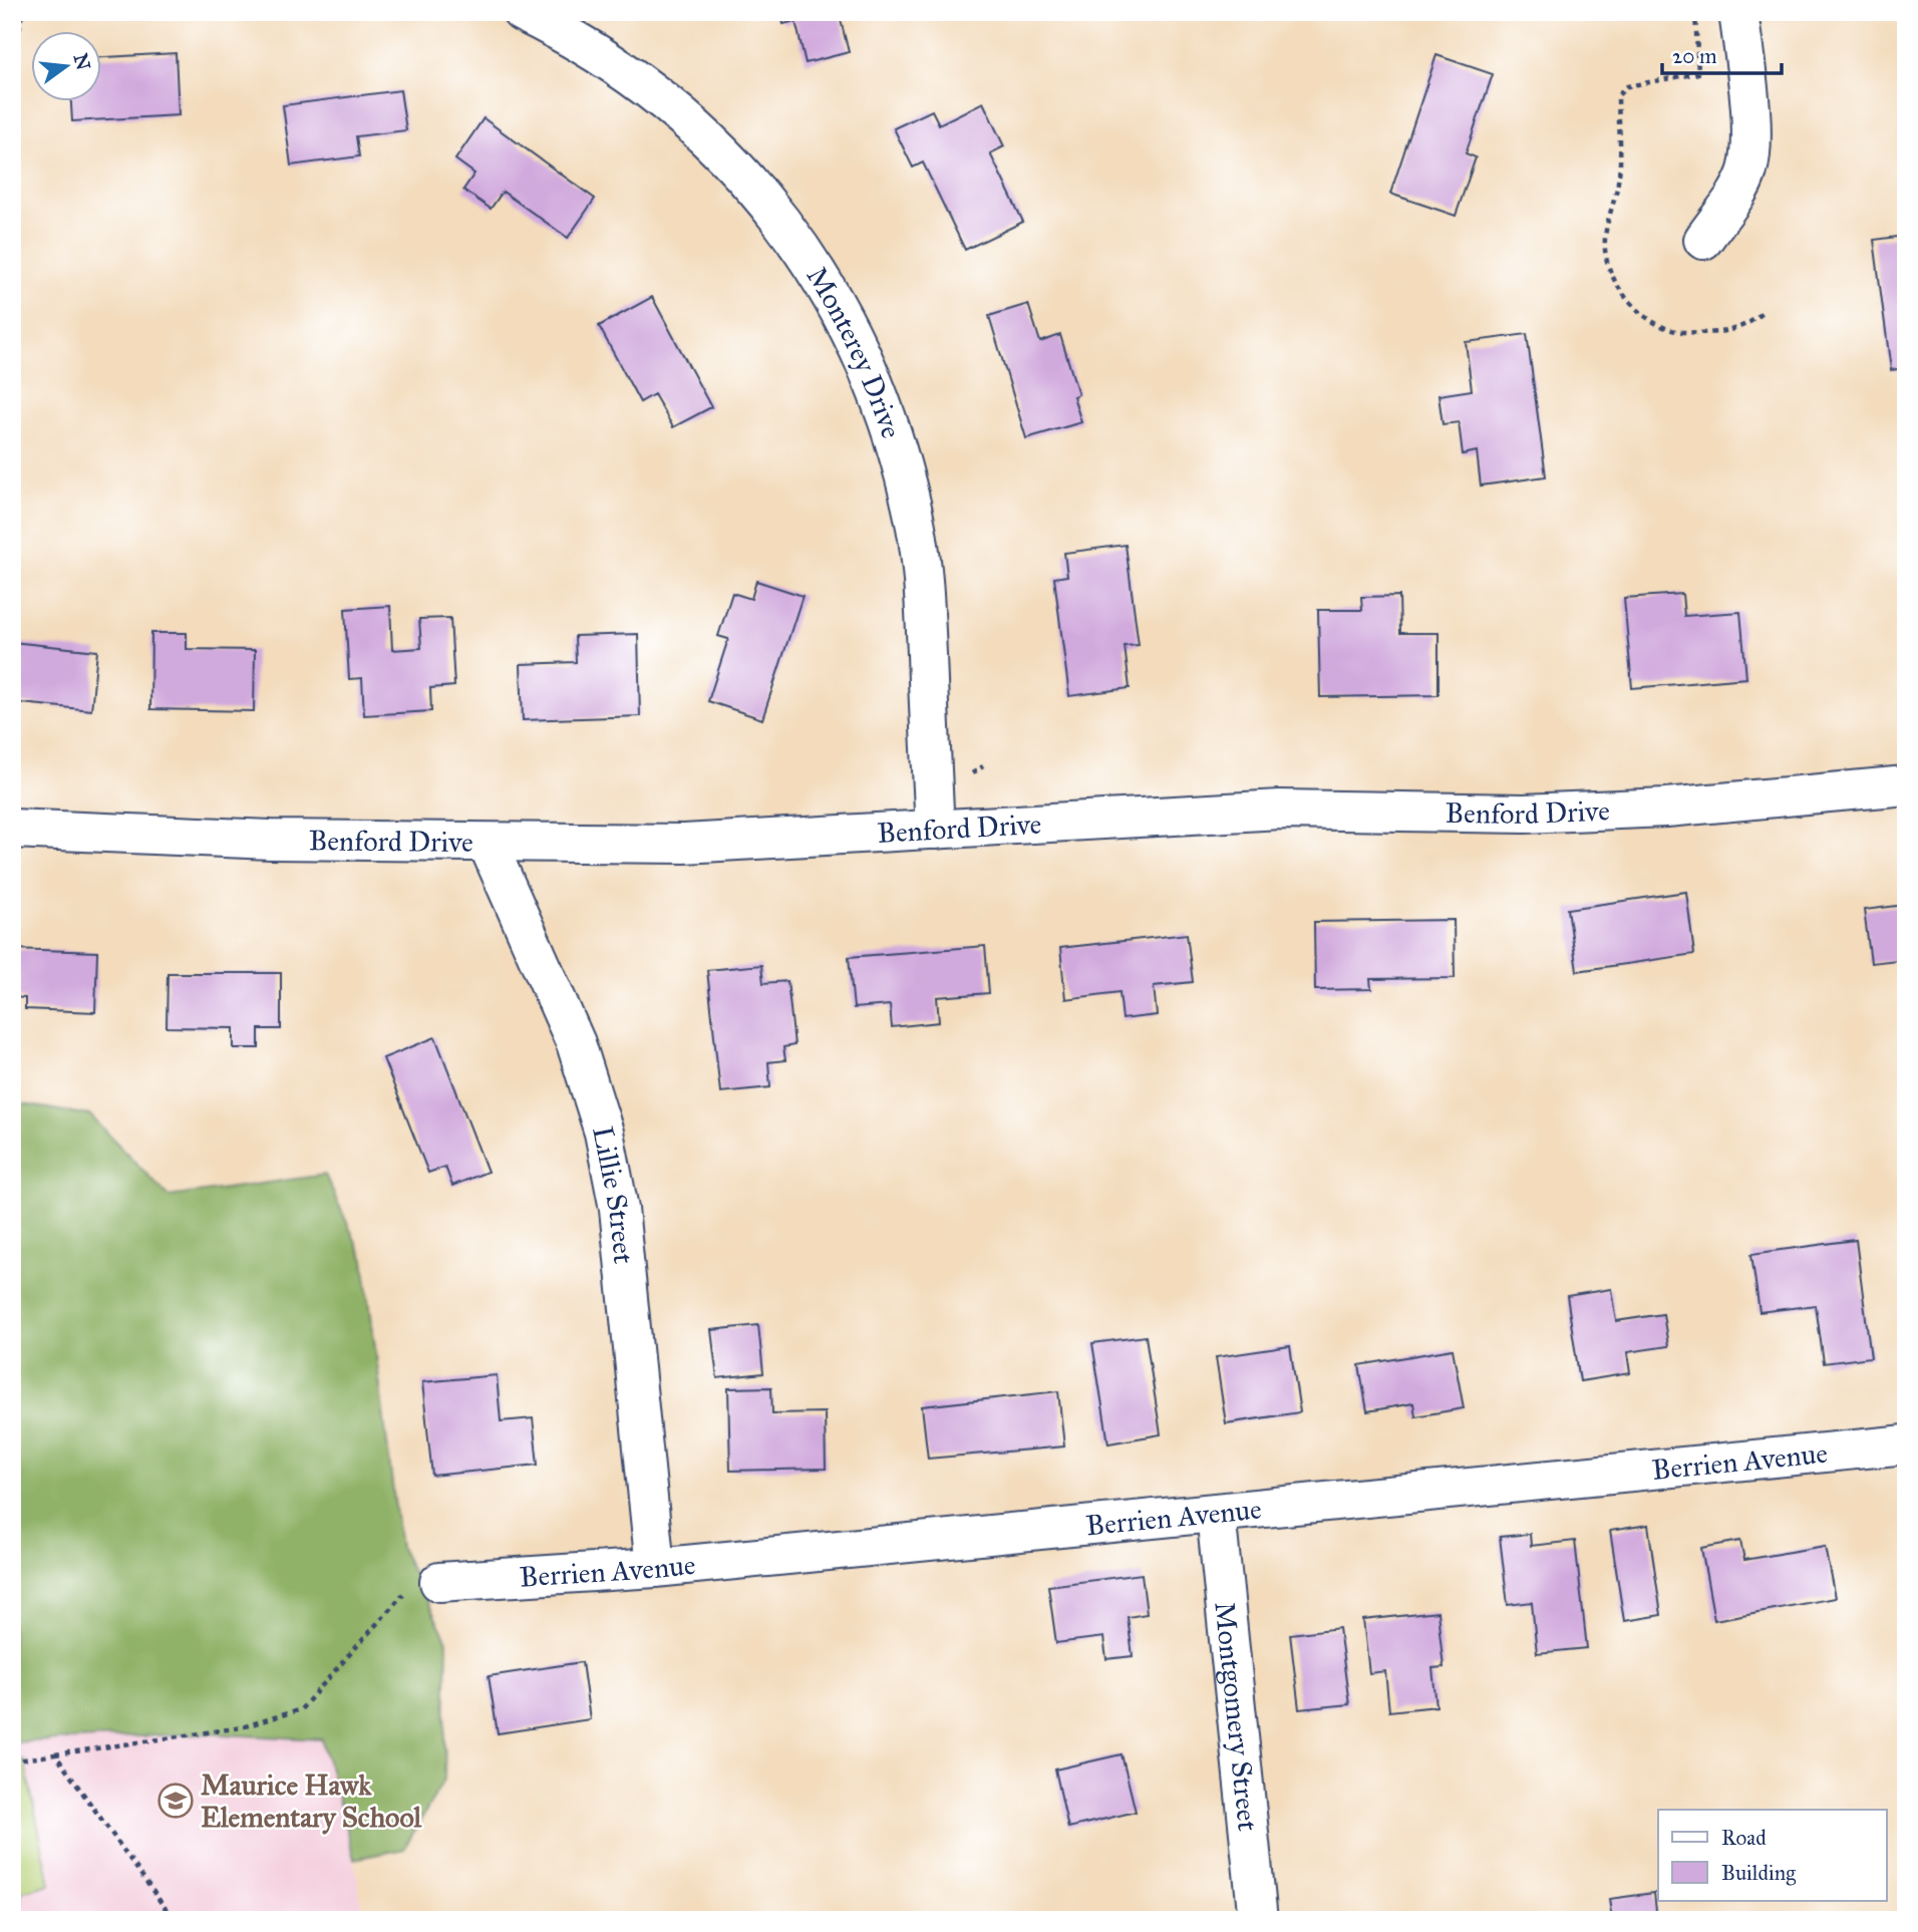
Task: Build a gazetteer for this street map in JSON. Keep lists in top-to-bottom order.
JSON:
{
  "streets": {
    "street": [
      "Monterey Drive",
      "Benford Drive",
      "Lillie Street",
      "Berrien Avenue",
      "Montgomery Street"
    ]
  },
  "crossings": [
    ["Monterey Drive", "Benford Drive"],
    ["Benford Drive", "Lillie Street"],
    ["Lillie Street", "Berrien Avenue"],
    ["Berrien Avenue", "Montgomery Street"]
  ],
  "places": {
    "school or university": ["Maurice Hawk Elementary School"]
  },
  "legend": ["Road", "Building"],
  "scale_bar": "20 m",
  "north": "right"
}
